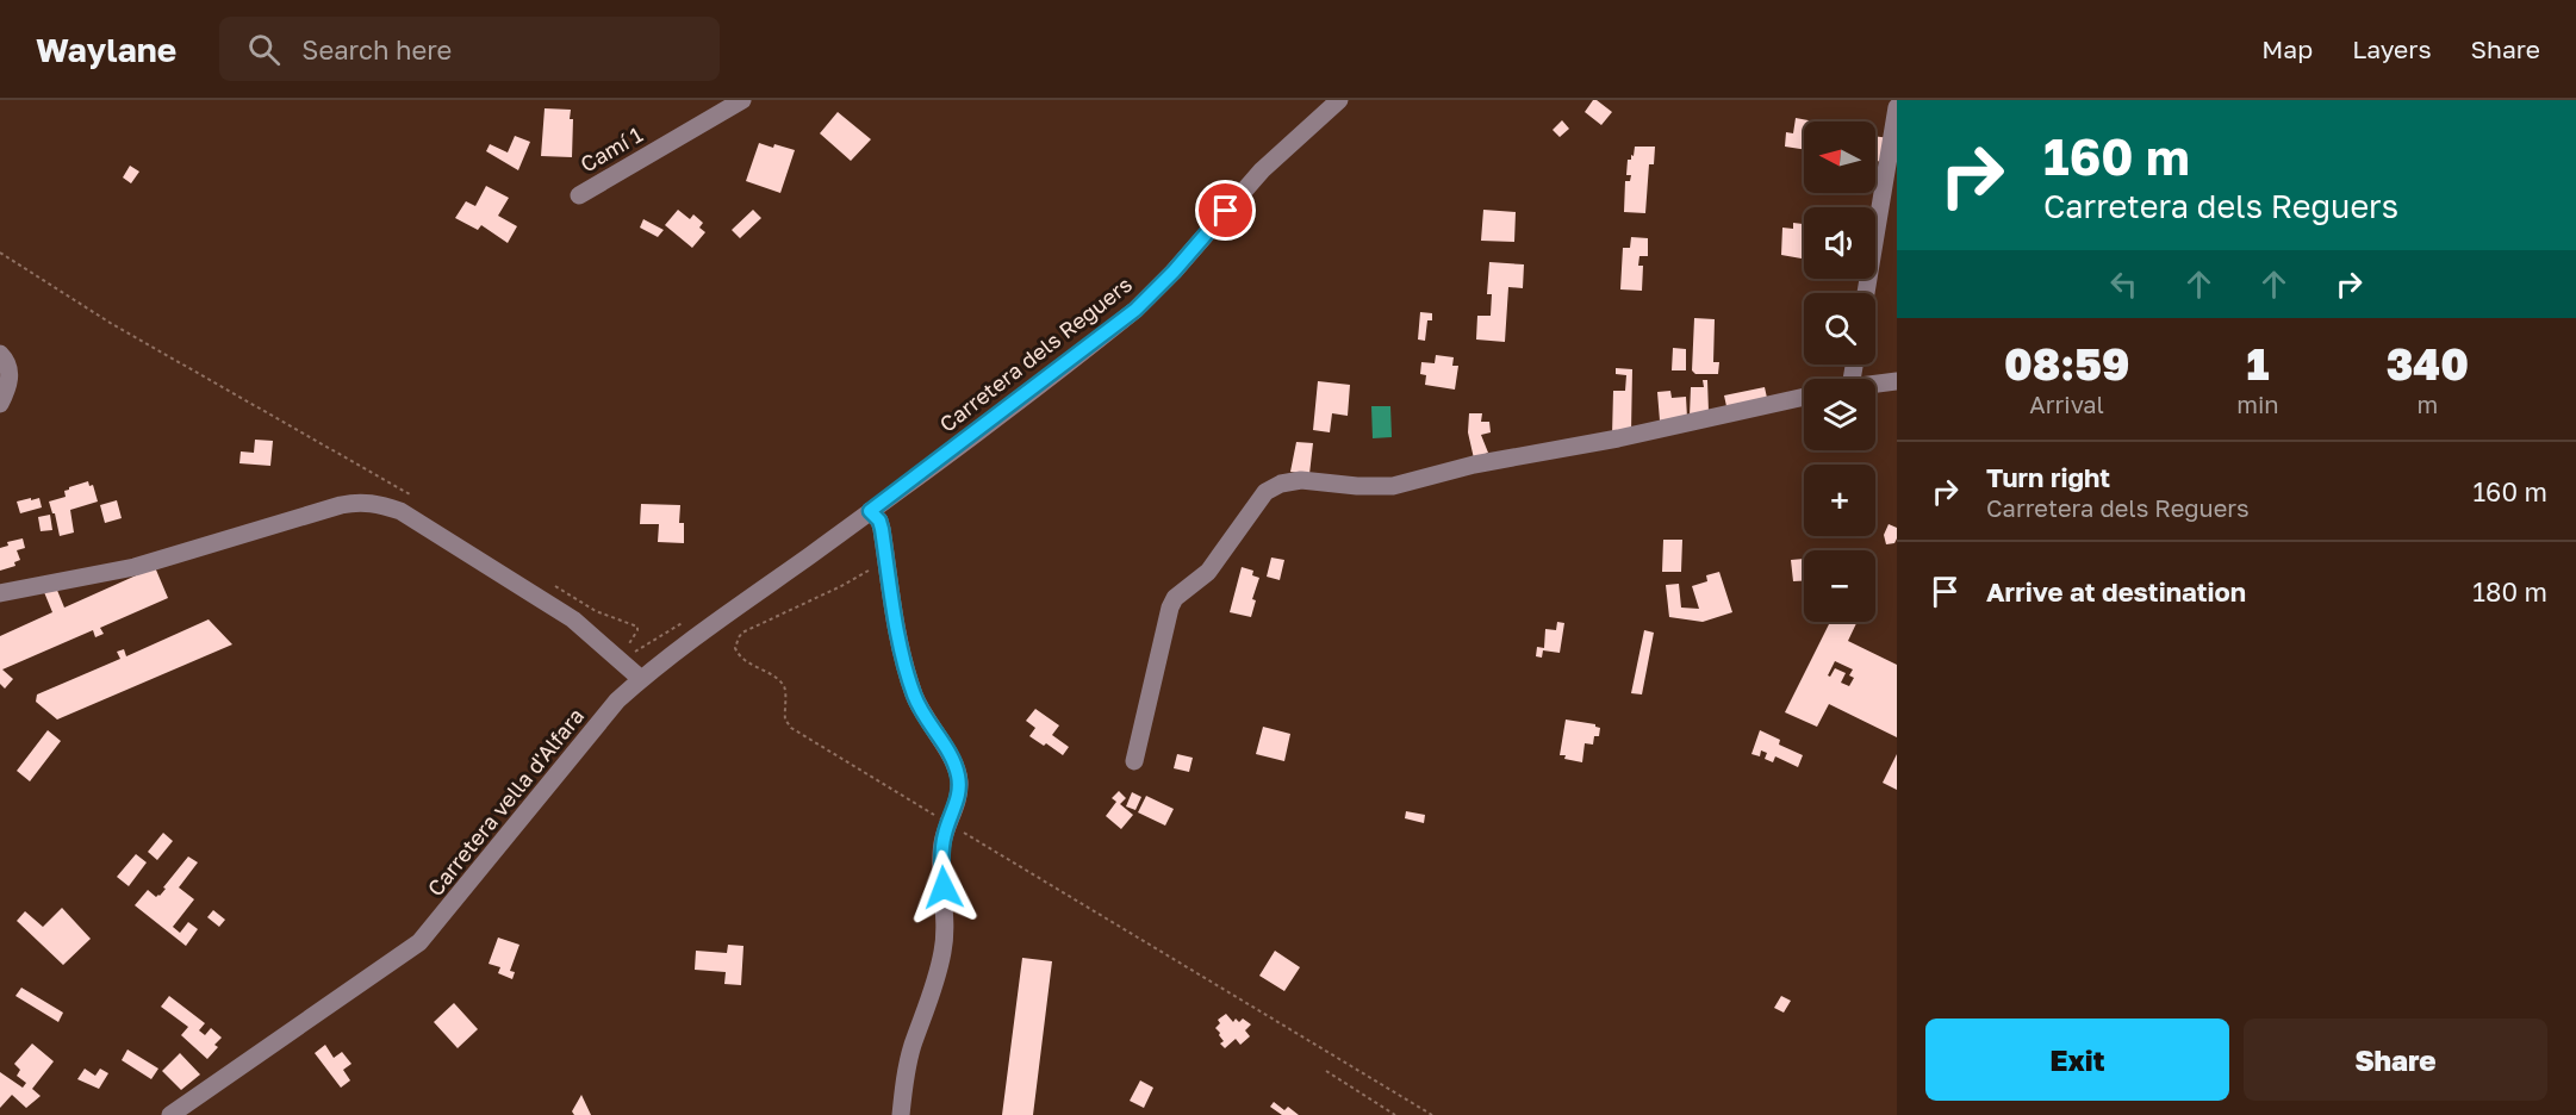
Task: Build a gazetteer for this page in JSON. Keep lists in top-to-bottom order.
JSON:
{
  "streets": {
    "street": ["Camí 1", "Carretera dels Reguers", "Carretera vella d'Alfara"]
  },
  "crossings": [
    ["Carretera dels Reguers", "Carretera vella d'Alfara"]
  ],
  "north": "left",
  "page": {
    "header": "Waylane",
    "search": "Search here",
    "nav": ["Map", "Layers", "Share"],
    "turn": ["160 m", "Carretera dels Reguers"],
    "map_buttons": ["+", "−"],
    "eta": [
      "08:59",
      "Arrival",
      "1",
      "min",
      "340",
      "m"
    ],
    "list": [
      {
        "name": "Turn right",
        "note": "Carretera dels Reguers",
        "value": "160 m"
      },
      {
        "name": "Arrive at destination",
        "value": "180 m"
      }
    ],
    "buttons": ["Exit", "Share"]
  }
}
